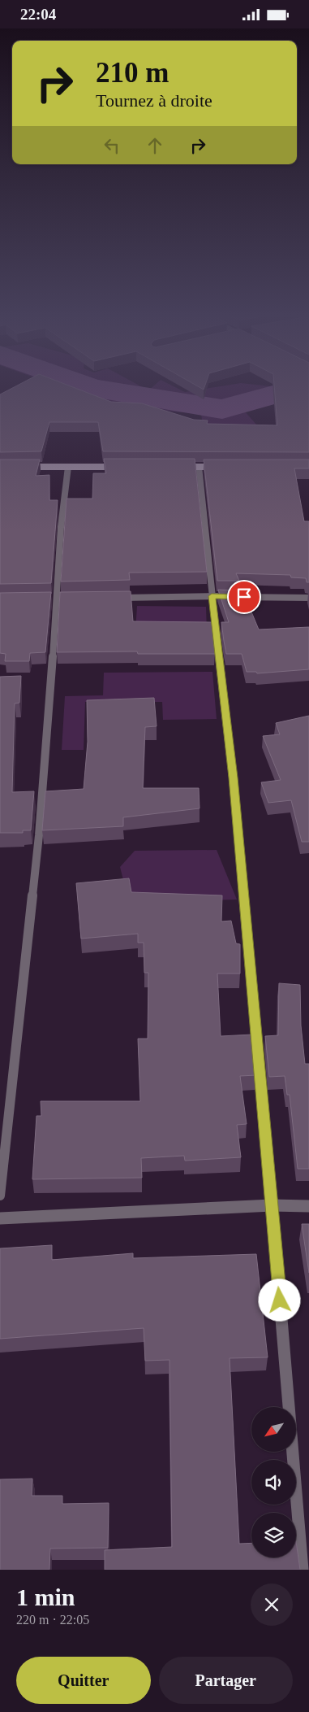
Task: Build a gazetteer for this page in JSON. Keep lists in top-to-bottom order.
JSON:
{
  "north": "bottom left",
  "page": {
    "status": "22:04",
    "turn": ["210 m", "Tournez à droite"],
    "heading": ["1 min", "220 m · 22:05"],
    "buttons": ["Quitter", "Partager"]
  }
}
